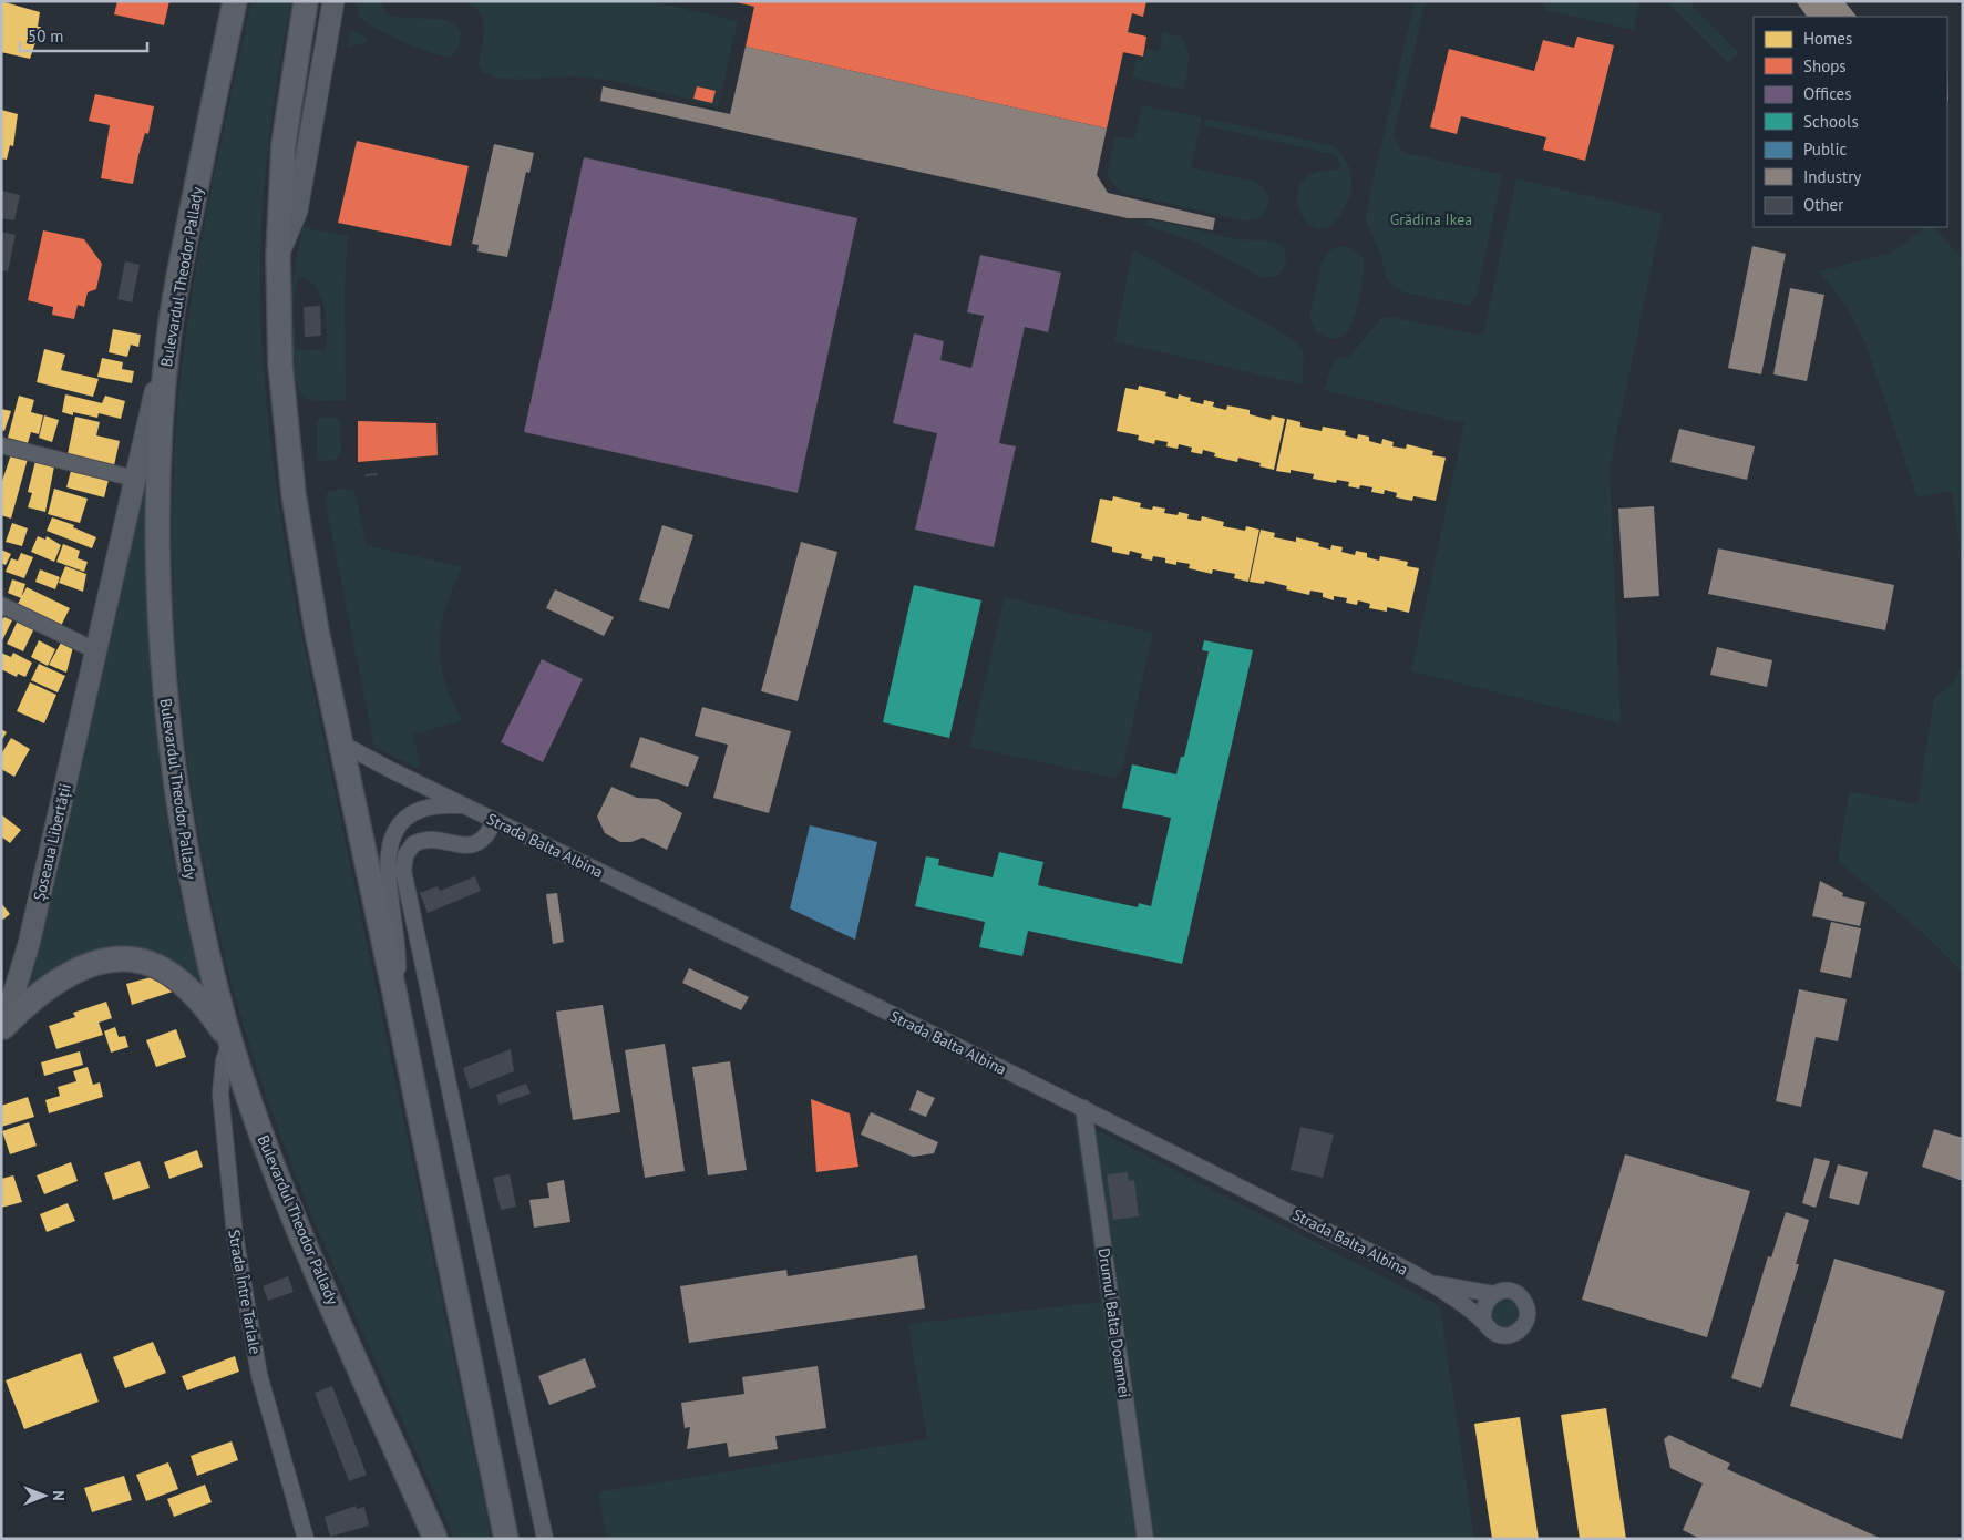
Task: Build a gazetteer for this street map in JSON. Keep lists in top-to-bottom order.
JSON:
{
  "streets": {
    "main road": ["Bulevardul Theodor Pallady", "Șoseaua Libertății"],
    "street": ["Strada Balta Albina", "Strada Între Tarlale", "Drumul Balta Doamnei"]
  },
  "crossings": [
    ["Bulevardul Theodor Pallady", "Șoseaua Libertății"],
    ["Bulevardul Theodor Pallady", "Strada Între Tarlale"],
    ["Strada Balta Albina", "Drumul Balta Doamnei"]
  ],
  "parks": ["Grădina Ikea"],
  "legend": [
    "Homes",
    "Shops",
    "Offices",
    "Schools",
    "Public",
    "Industry",
    "Other"
  ],
  "scale_bar": "50 m",
  "north": "right"
}
